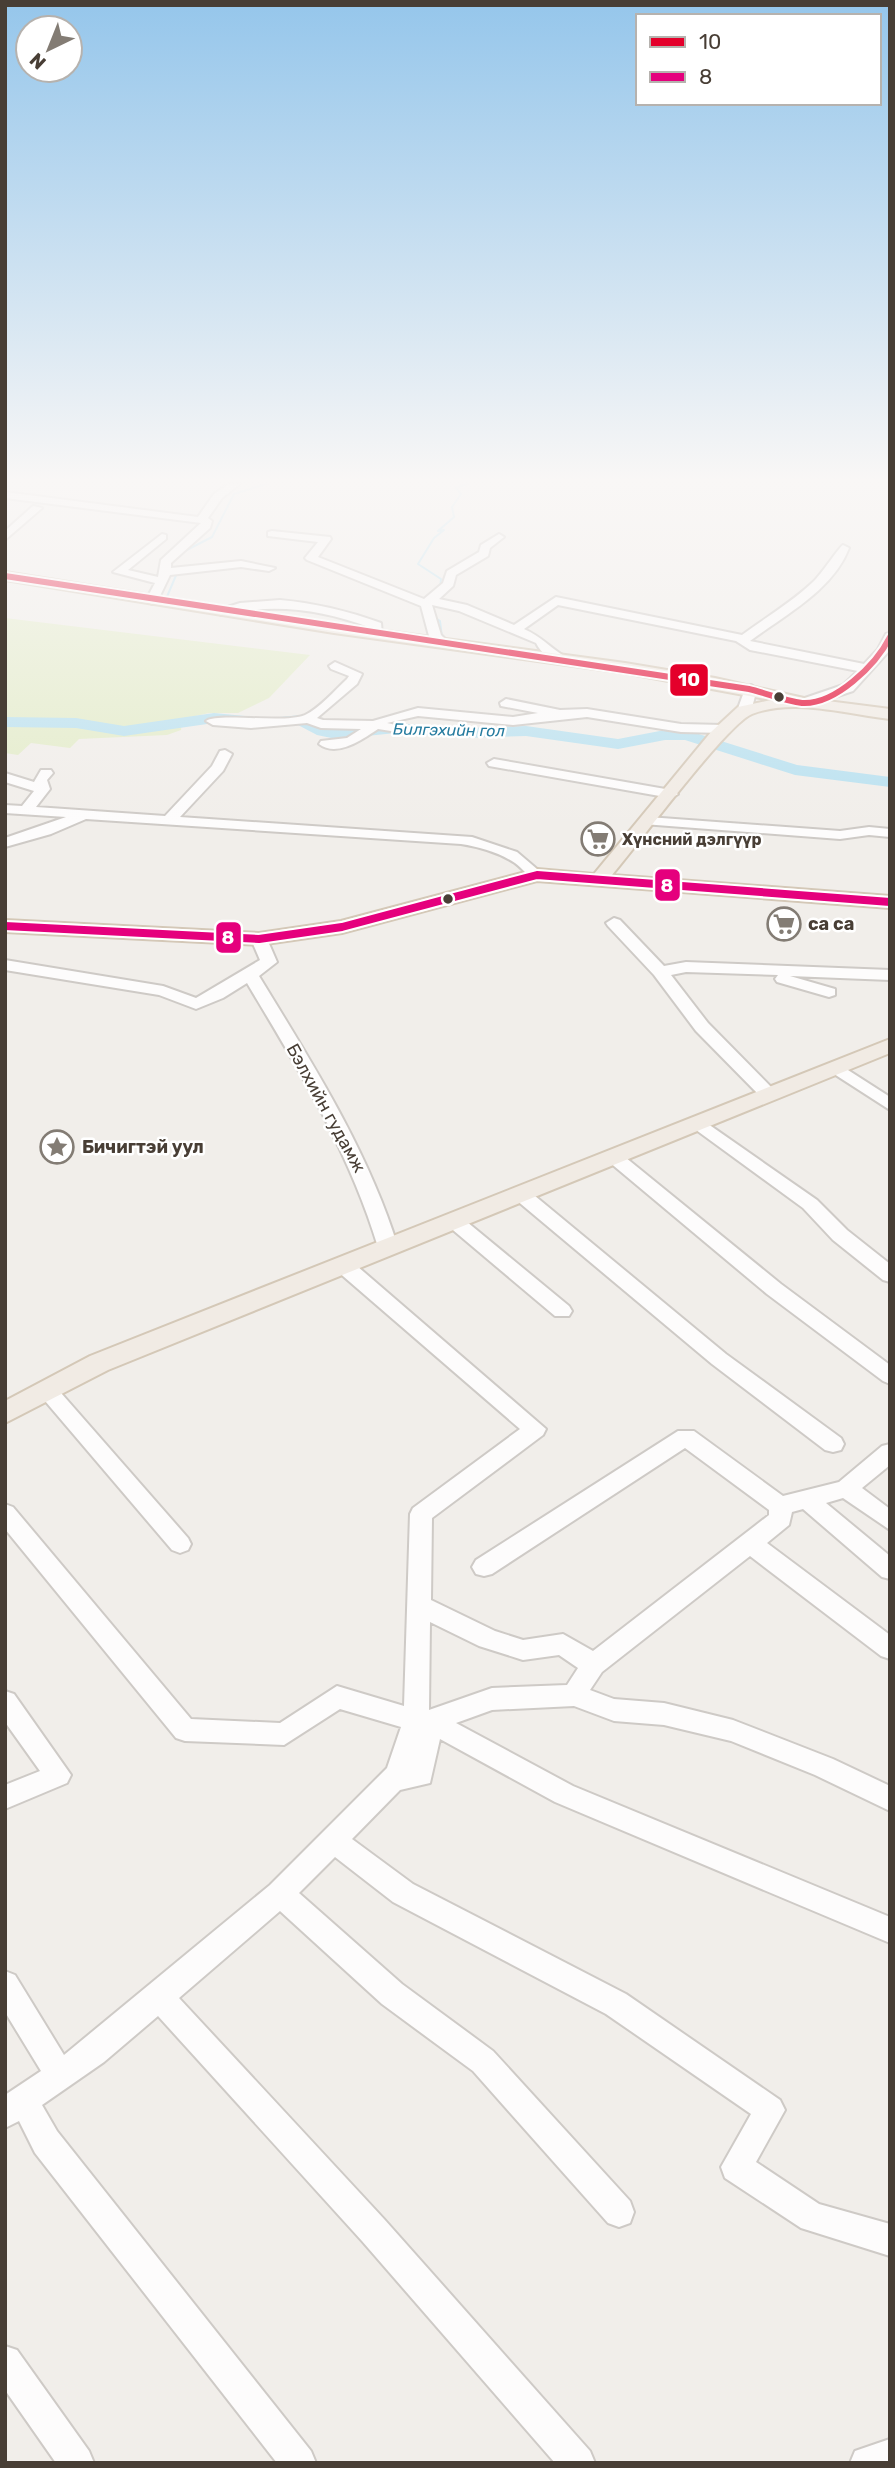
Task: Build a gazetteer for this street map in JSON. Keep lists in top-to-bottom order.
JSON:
{
  "streets": {
    "street": ["Бэлхийн гудамж"]
  },
  "water": ["Билгэхийн гол"],
  "places": {
    "supermarket": ["Хүнсний дэлгүүр", "са са"],
    "place": ["Бичигтэй уул"]
  },
  "lines": ["transit line 10", "transit line 8"],
  "legend": ["10", "8"],
  "north": "bottom left"
}
